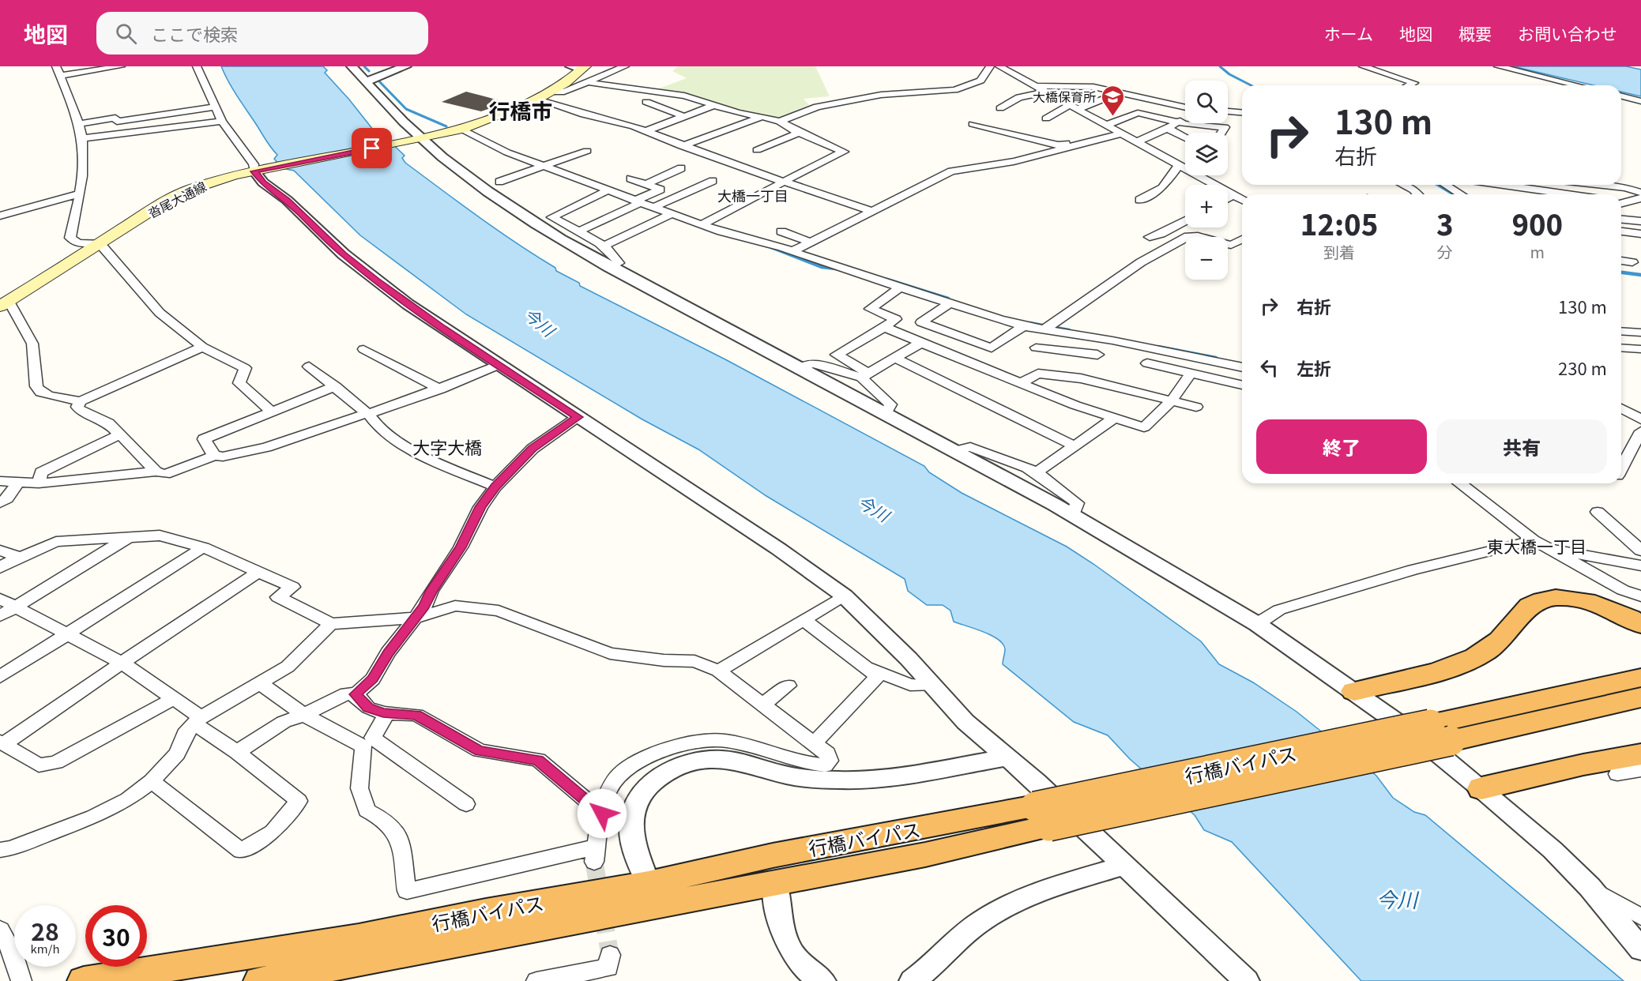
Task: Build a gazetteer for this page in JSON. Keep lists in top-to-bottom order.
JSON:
{
  "streets": {
    "highway": ["行橋バイパス"],
    "main road": ["沓尾大通線"]
  },
  "districts": [
    "行橋市",
    "大橋一丁目",
    "大字大橋",
    "東大橋一丁目"
  ],
  "water": ["今川"],
  "places": {
    "school or university": ["大橋保育所"]
  },
  "page": {
    "header": "地図",
    "search": "ここで検索",
    "nav": [
      "ホーム",
      "地図",
      "概要",
      "お問い合わせ"
    ],
    "map_buttons": ["+", "−"],
    "turn": ["130 m", "右折"],
    "eta": [
      "12:05",
      "到着",
      "3",
      "分",
      "900",
      "m"
    ],
    "list": [
      {
        "name": "右折",
        "value": "130 m"
      },
      {
        "name": "左折",
        "value": "230 m"
      }
    ],
    "buttons": ["終了", "共有"],
    "speed": "28 km/h",
    "limit": "30"
  }
}
